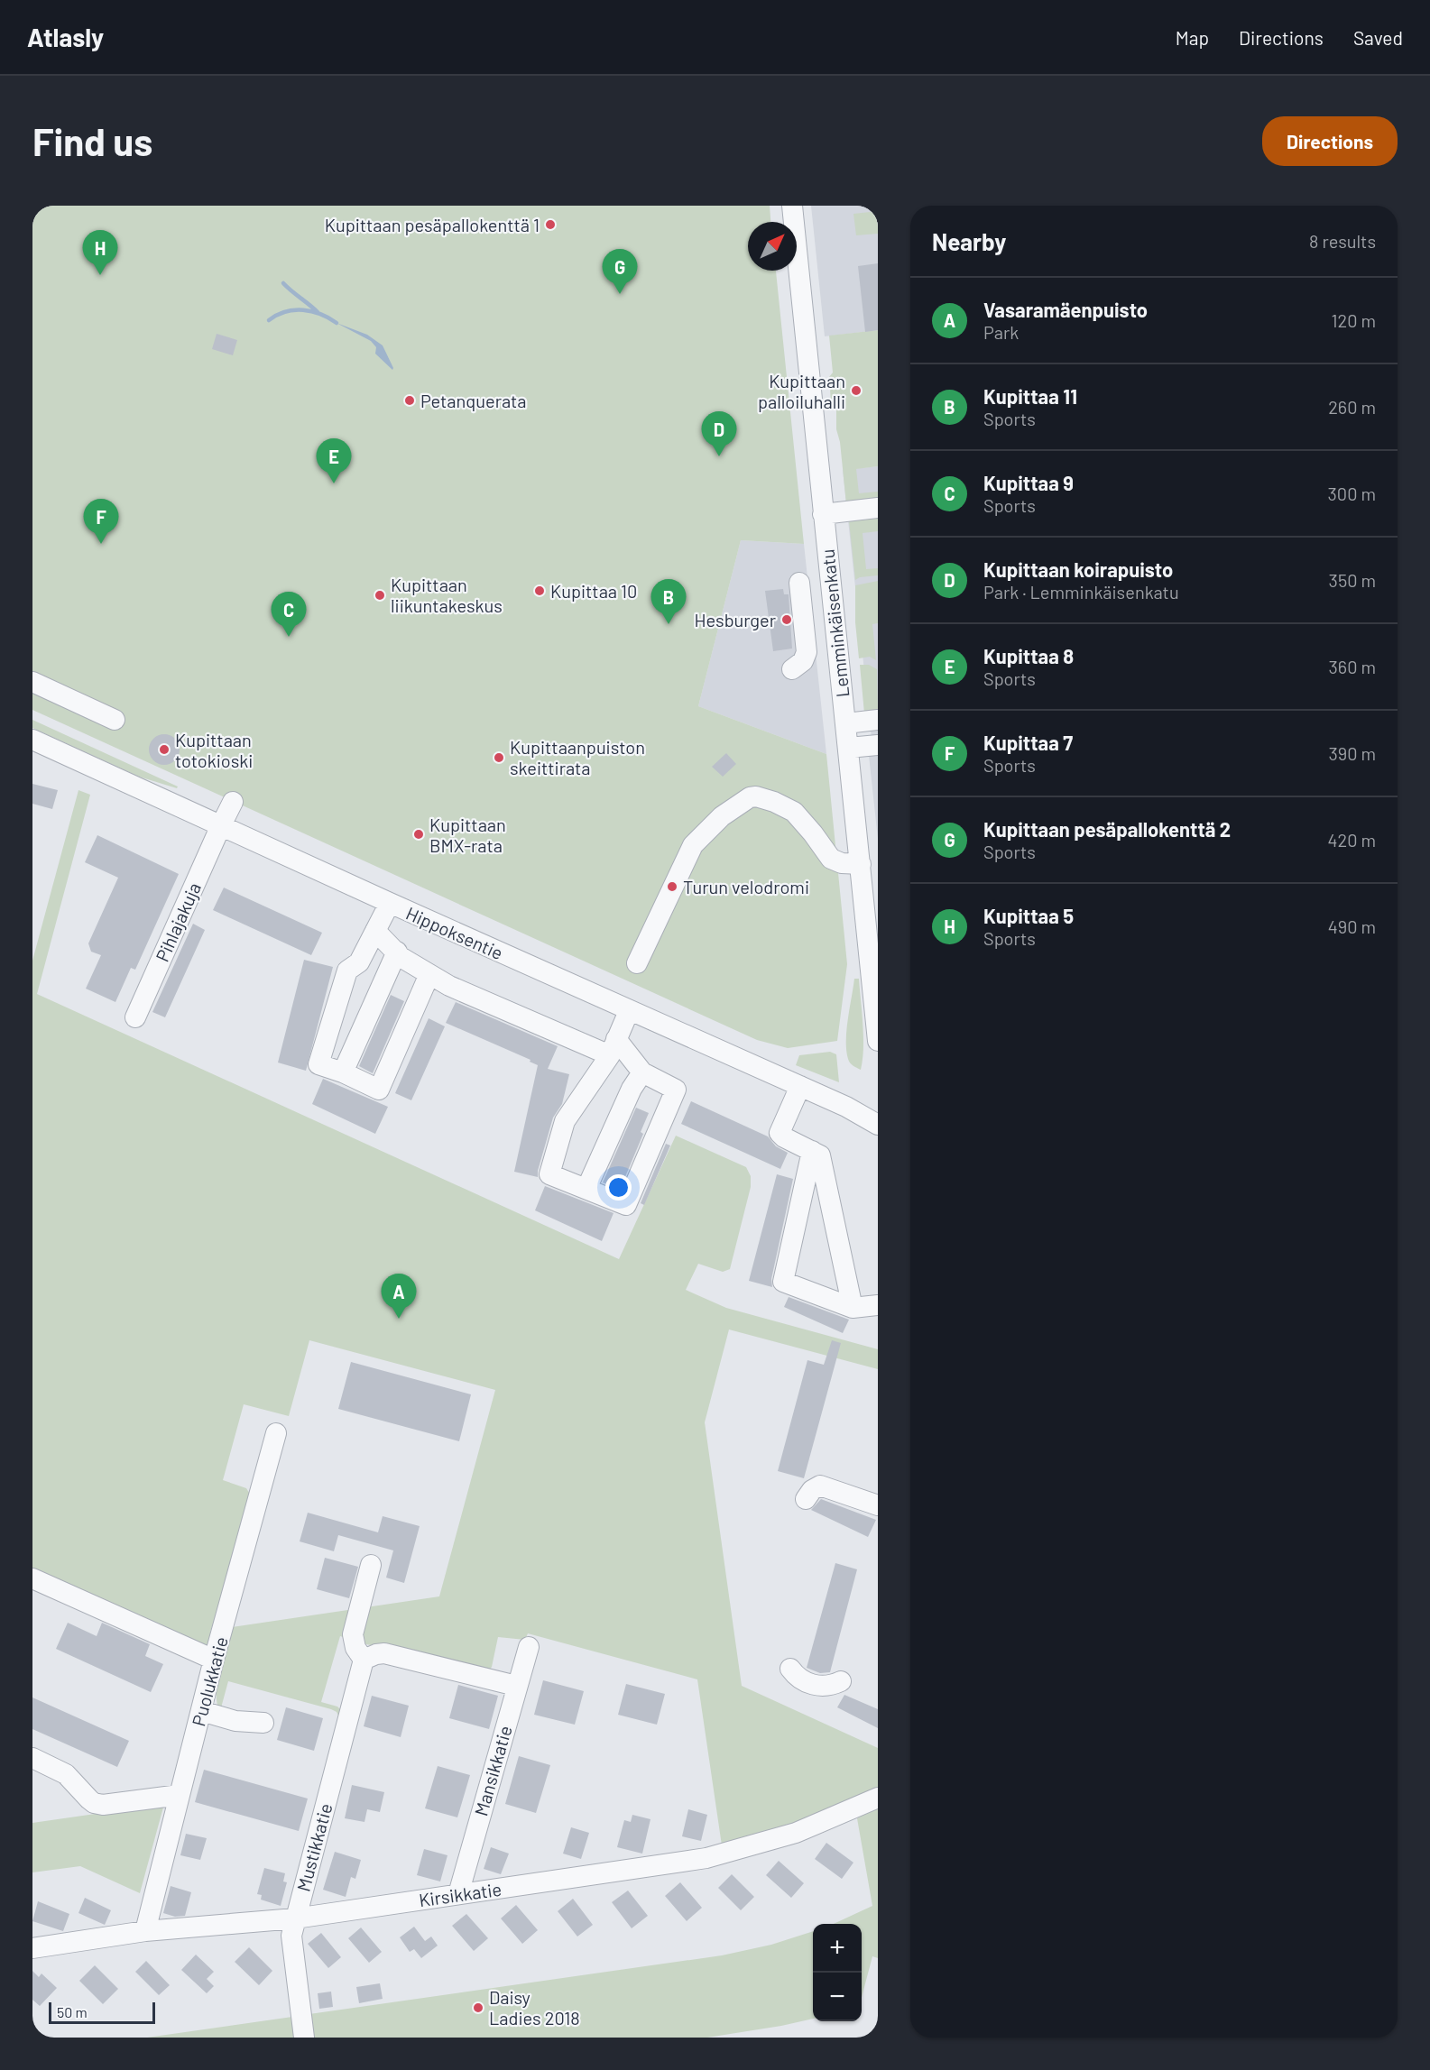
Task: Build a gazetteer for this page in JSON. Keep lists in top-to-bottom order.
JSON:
{
  "streets": {
    "street": [
      "Lemminkäisenkatu",
      "Pihlajakuja",
      "Hippoksentie",
      "Puolukkatie",
      "Mansikkatie",
      "Mustikkatie",
      "Kirsikkatie"
    ]
  },
  "crossings": [
    ["Pihlajakuja", "Hippoksentie"],
    ["Puolukkatie", "Kirsikkatie"],
    ["Mansikkatie", "Kirsikkatie"],
    ["Mustikkatie", "Kirsikkatie"]
  ],
  "places": [
    "Kupittaan pesäpallokenttä 1",
    "Kupittaan palloiluhalli",
    "Petanquerata",
    "Kupittaa 10",
    "Kupittaan liikuntakeskus",
    "Hesburger",
    "Kupittaan totokioski",
    "Kupittaanpuiston skeittirata",
    "Kupittaan BMX-rata",
    "Turun velodromi",
    "Daisy Ladies 2018"
  ],
  "scale_bar": "50 m",
  "north": "top right",
  "page": {
    "header": "Atlasly",
    "nav": ["Map", "Directions", "Saved"],
    "buttons": "Directions",
    "title": "Find us",
    "heading": ["Nearby", "8 results"],
    "pins": [
      "H",
      "G",
      "D",
      "E",
      "F",
      "B",
      "C",
      "A"
    ],
    "list": [
      {
        "mark": "A",
        "name": "Vasaramäenpuisto",
        "note": "Park",
        "value": "120 m"
      },
      {
        "mark": "B",
        "name": "Kupittaa 11",
        "note": "Sports",
        "value": "260 m"
      },
      {
        "mark": "C",
        "name": "Kupittaa 9",
        "note": "Sports",
        "value": "300 m"
      },
      {
        "mark": "D",
        "name": "Kupittaan koirapuisto",
        "note": "Park · Lemminkäisenkatu",
        "value": "350 m"
      },
      {
        "mark": "E",
        "name": "Kupittaa 8",
        "note": "Sports",
        "value": "360 m"
      },
      {
        "mark": "F",
        "name": "Kupittaa 7",
        "note": "Sports",
        "value": "390 m"
      },
      {
        "mark": "G",
        "name": "Kupittaan pesäpallokenttä 2",
        "note": "Sports",
        "value": "420 m"
      },
      {
        "mark": "H",
        "name": "Kupittaa 5",
        "note": "Sports",
        "value": "490 m"
      }
    ],
    "map_buttons": ["+", "−"],
    "scale": "50 m"
  }
}
